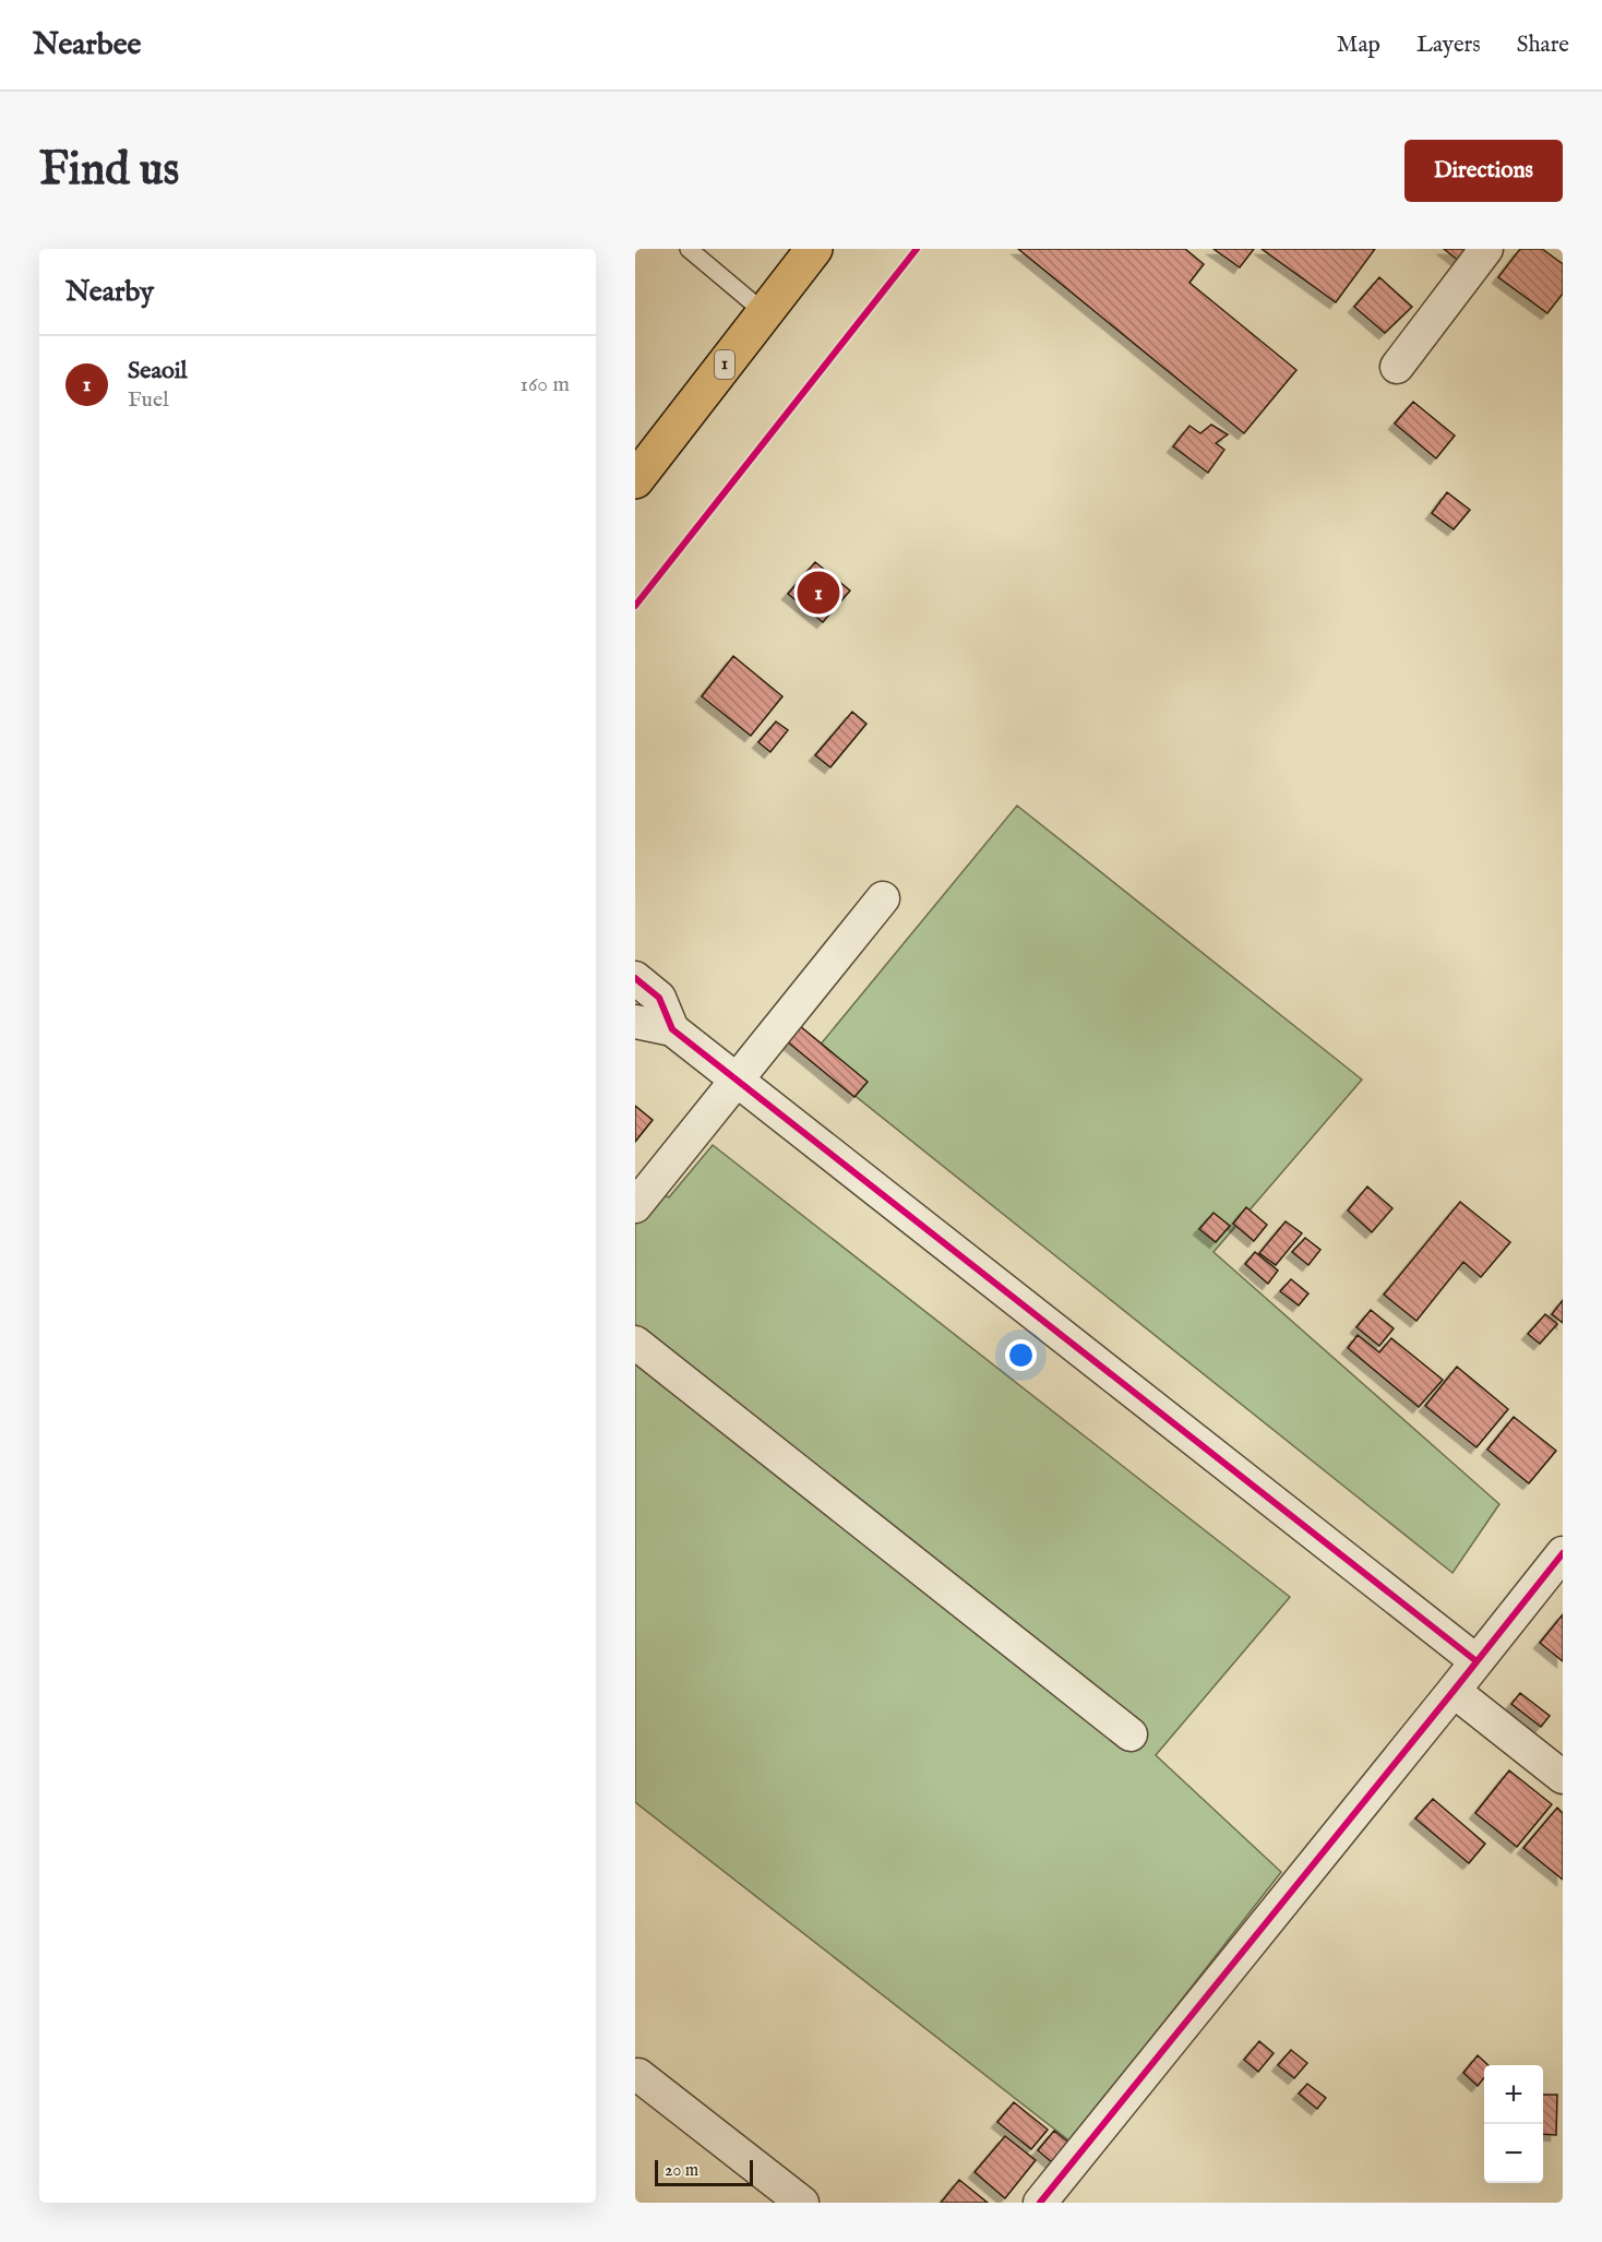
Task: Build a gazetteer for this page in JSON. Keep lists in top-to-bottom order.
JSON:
{
  "streets": {
    "highway": ["1"]
  },
  "scale_bar": "20 m",
  "page": {
    "header": "Nearbee",
    "nav": ["Map", "Layers", "Share"],
    "buttons": "Directions",
    "title": "Find us",
    "heading": "Nearby",
    "list": [
      {
        "mark": "1",
        "name": "Seaoil",
        "note": "Fuel",
        "value": "160 m"
      }
    ],
    "pins": "1",
    "map_buttons": ["+", "−"],
    "scale": "20 m"
  }
}
